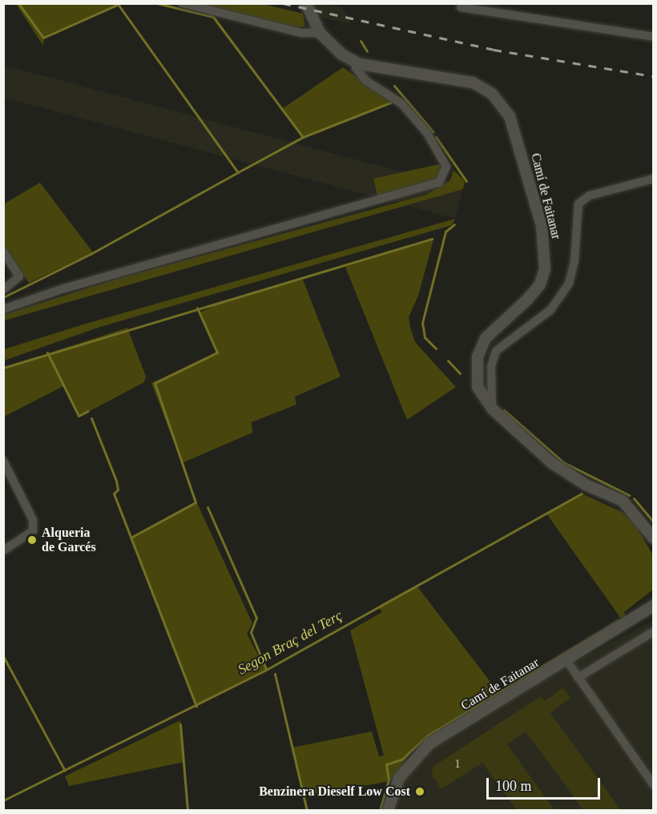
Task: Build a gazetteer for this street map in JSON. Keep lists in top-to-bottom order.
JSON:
{
  "streets": {
    "street": ["Camí de Faitanar"]
  },
  "water": ["Segon Braç del Terç"],
  "places": ["Alqueria de Garcés", "Benzinera Dieself Low Cost"],
  "house_numbers": ["1"],
  "scale_bar": "100 m"
}
